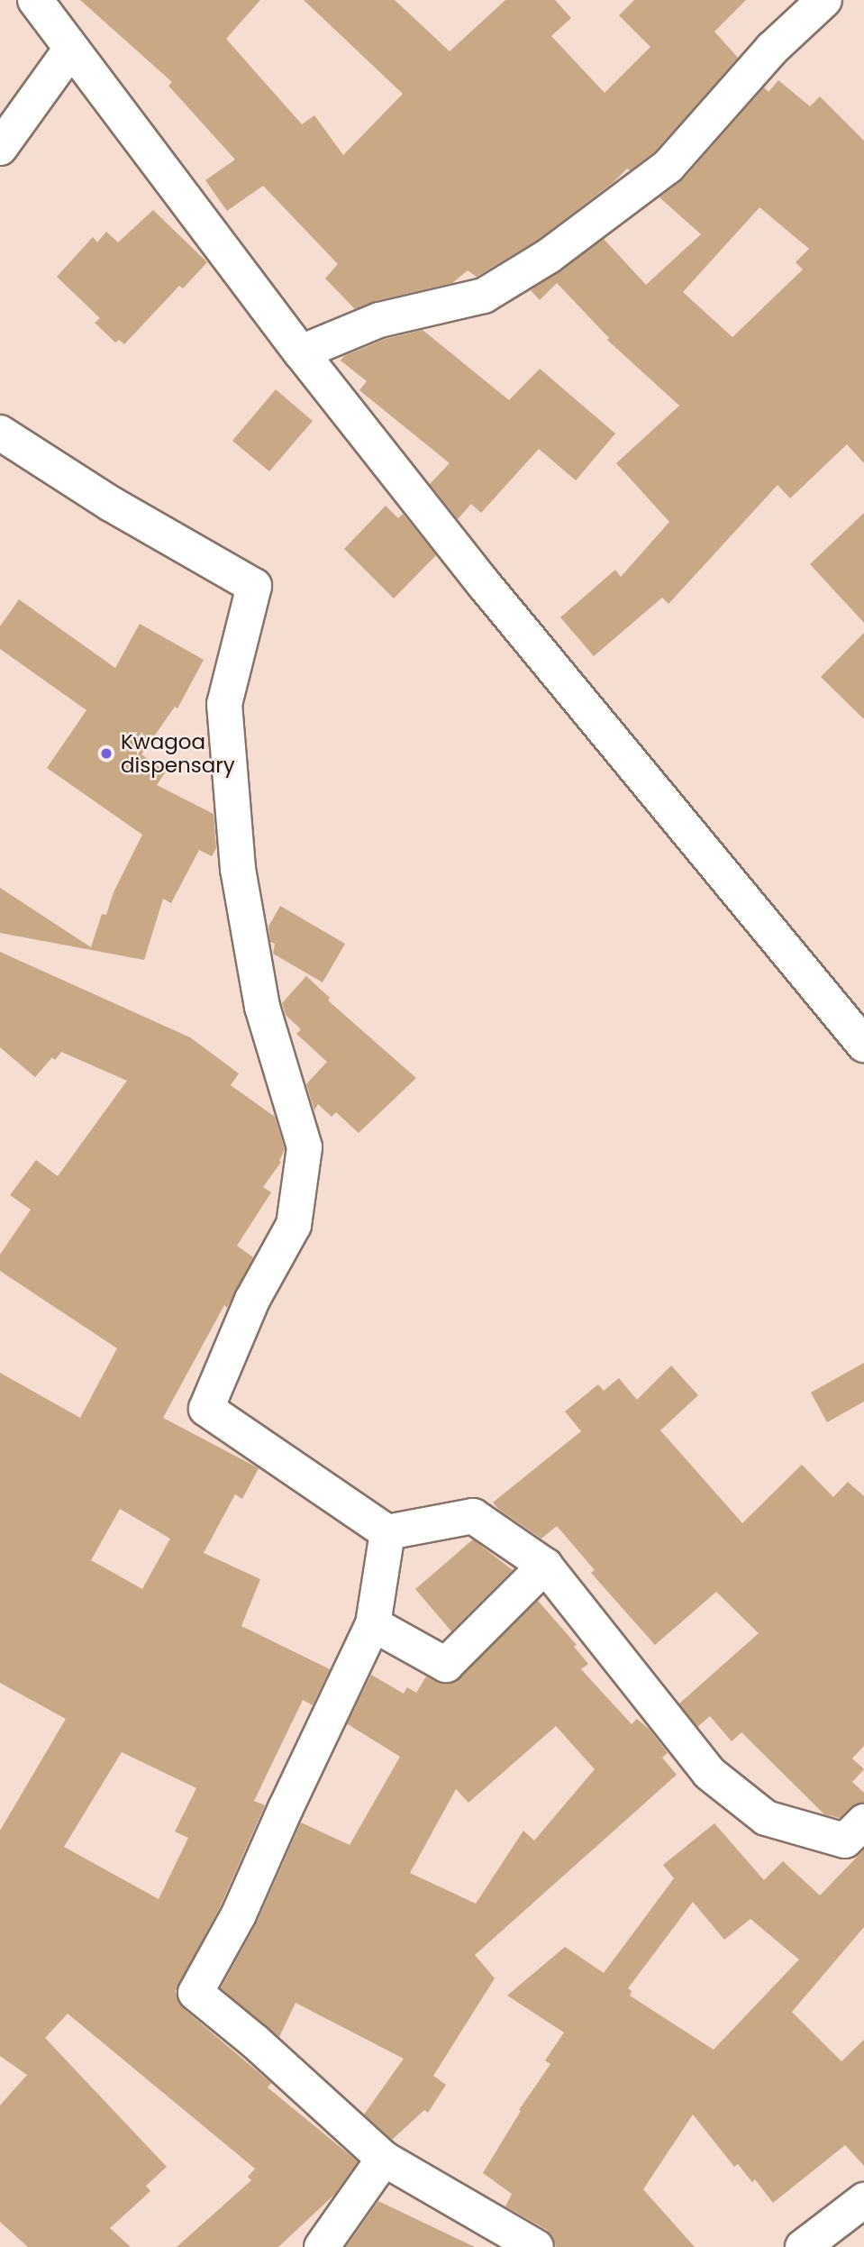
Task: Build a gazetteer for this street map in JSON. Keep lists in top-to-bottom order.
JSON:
{
  "places": ["Kwagoa dispensary"]
}
